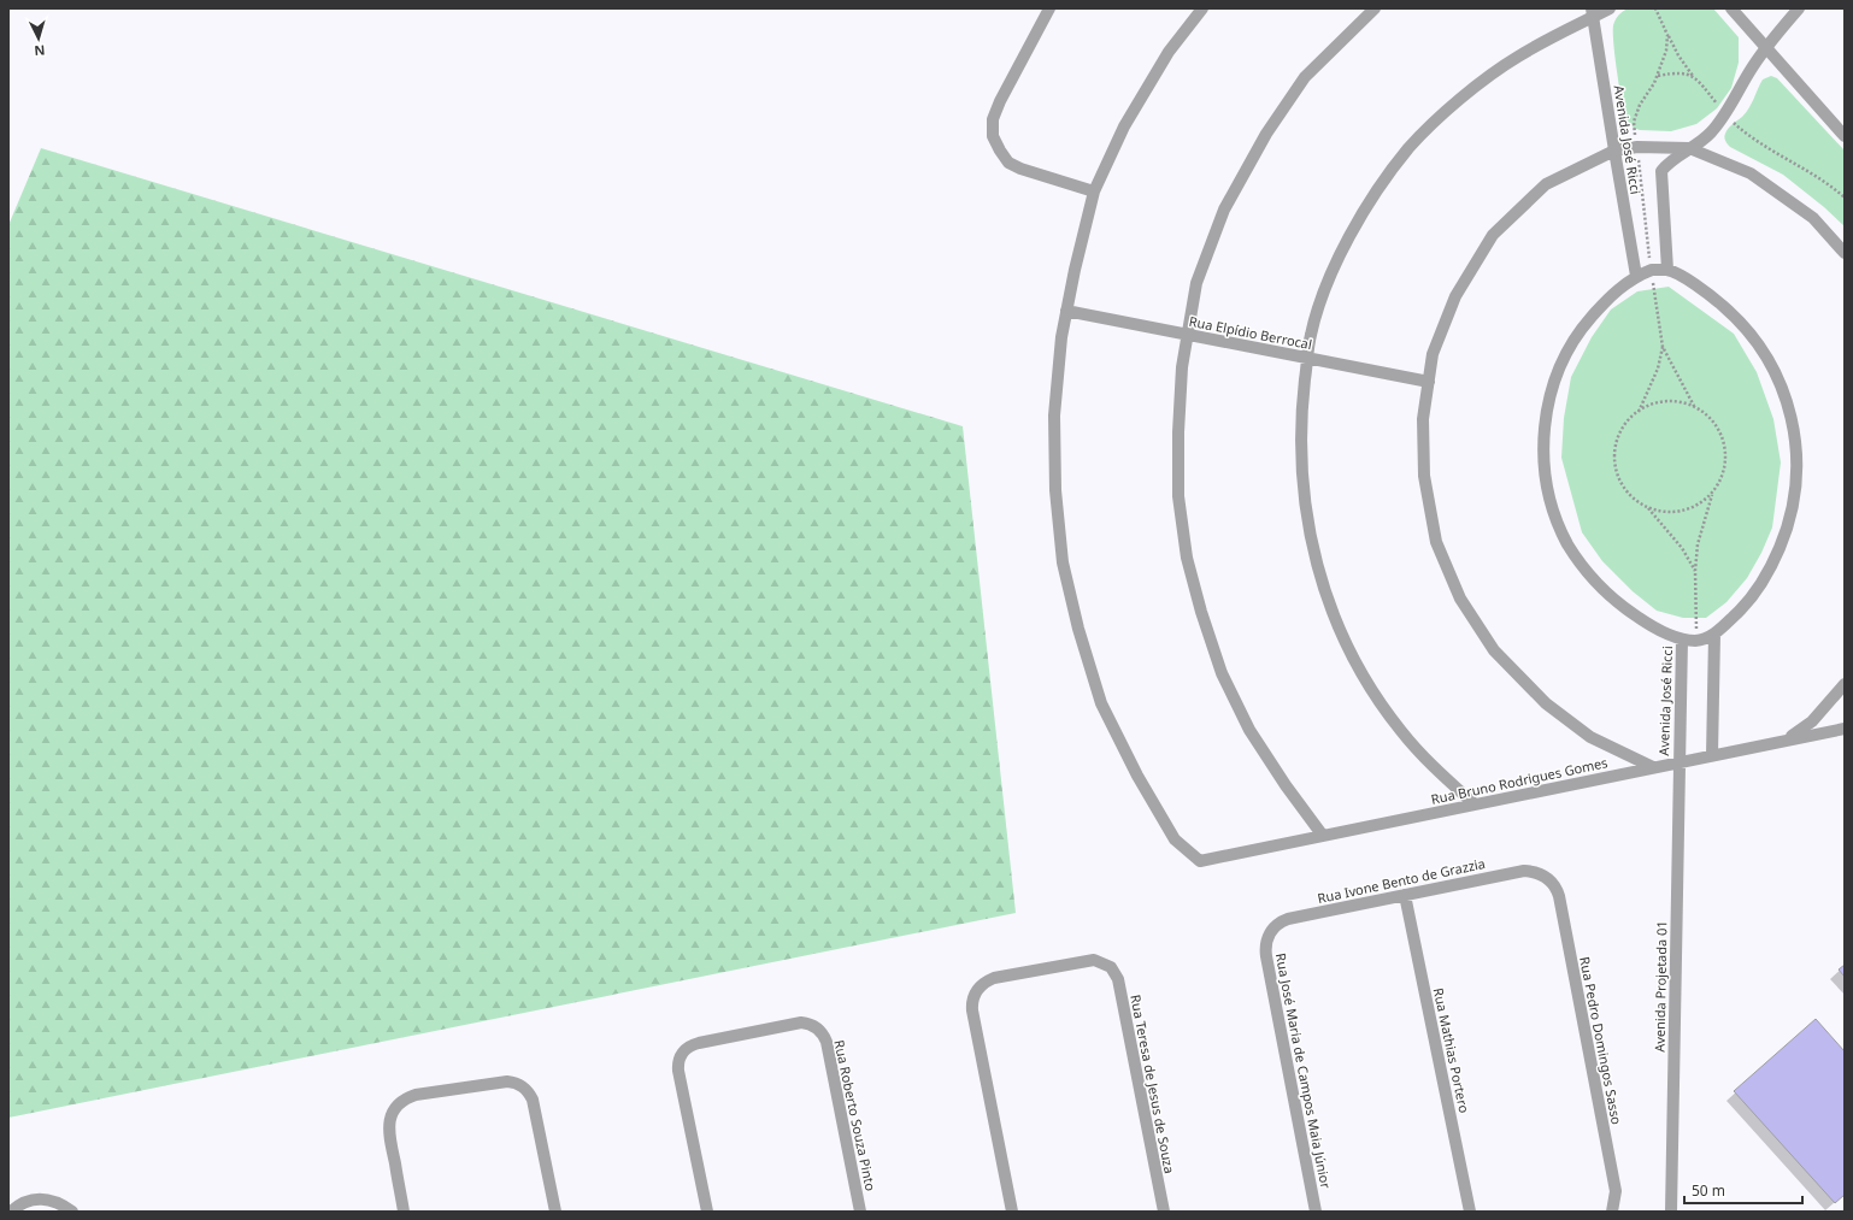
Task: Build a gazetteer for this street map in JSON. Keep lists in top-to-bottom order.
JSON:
{
  "streets": {
    "street": [
      "Avenida José Ricci",
      "Rua Elpídio Berrocal",
      "Rua Bruno Rodrigues Gomes",
      "Rua Ivone Bento de Grazzia",
      "Avenida Projetada 01",
      "Rua Pedro Domingos Sasso",
      "Rua Mathias Portero",
      "Rua José Maria de Campos Maia Júnior",
      "Rua Teresa de Jesus de Souza",
      "Rua Roberto Souza Pinto"
    ]
  },
  "crossings": [
    ["Avenida José Ricci", "Rua Bruno Rodrigues Gomes"],
    ["Avenida José Ricci", "Avenida Projetada 01"],
    ["Rua Elpídio Berrocal", "Rua Bruno Rodrigues Gomes"],
    ["Rua Bruno Rodrigues Gomes", "Avenida Projetada 01"],
    ["Rua Ivone Bento de Grazzia", "Rua Pedro Domingos Sasso"],
    ["Rua Ivone Bento de Grazzia", "Rua Mathias Portero"],
    ["Rua Ivone Bento de Grazzia", "Rua José Maria de Campos Maia Júnior"]
  ],
  "scale_bar": "50 m",
  "north": "bottom"
}
